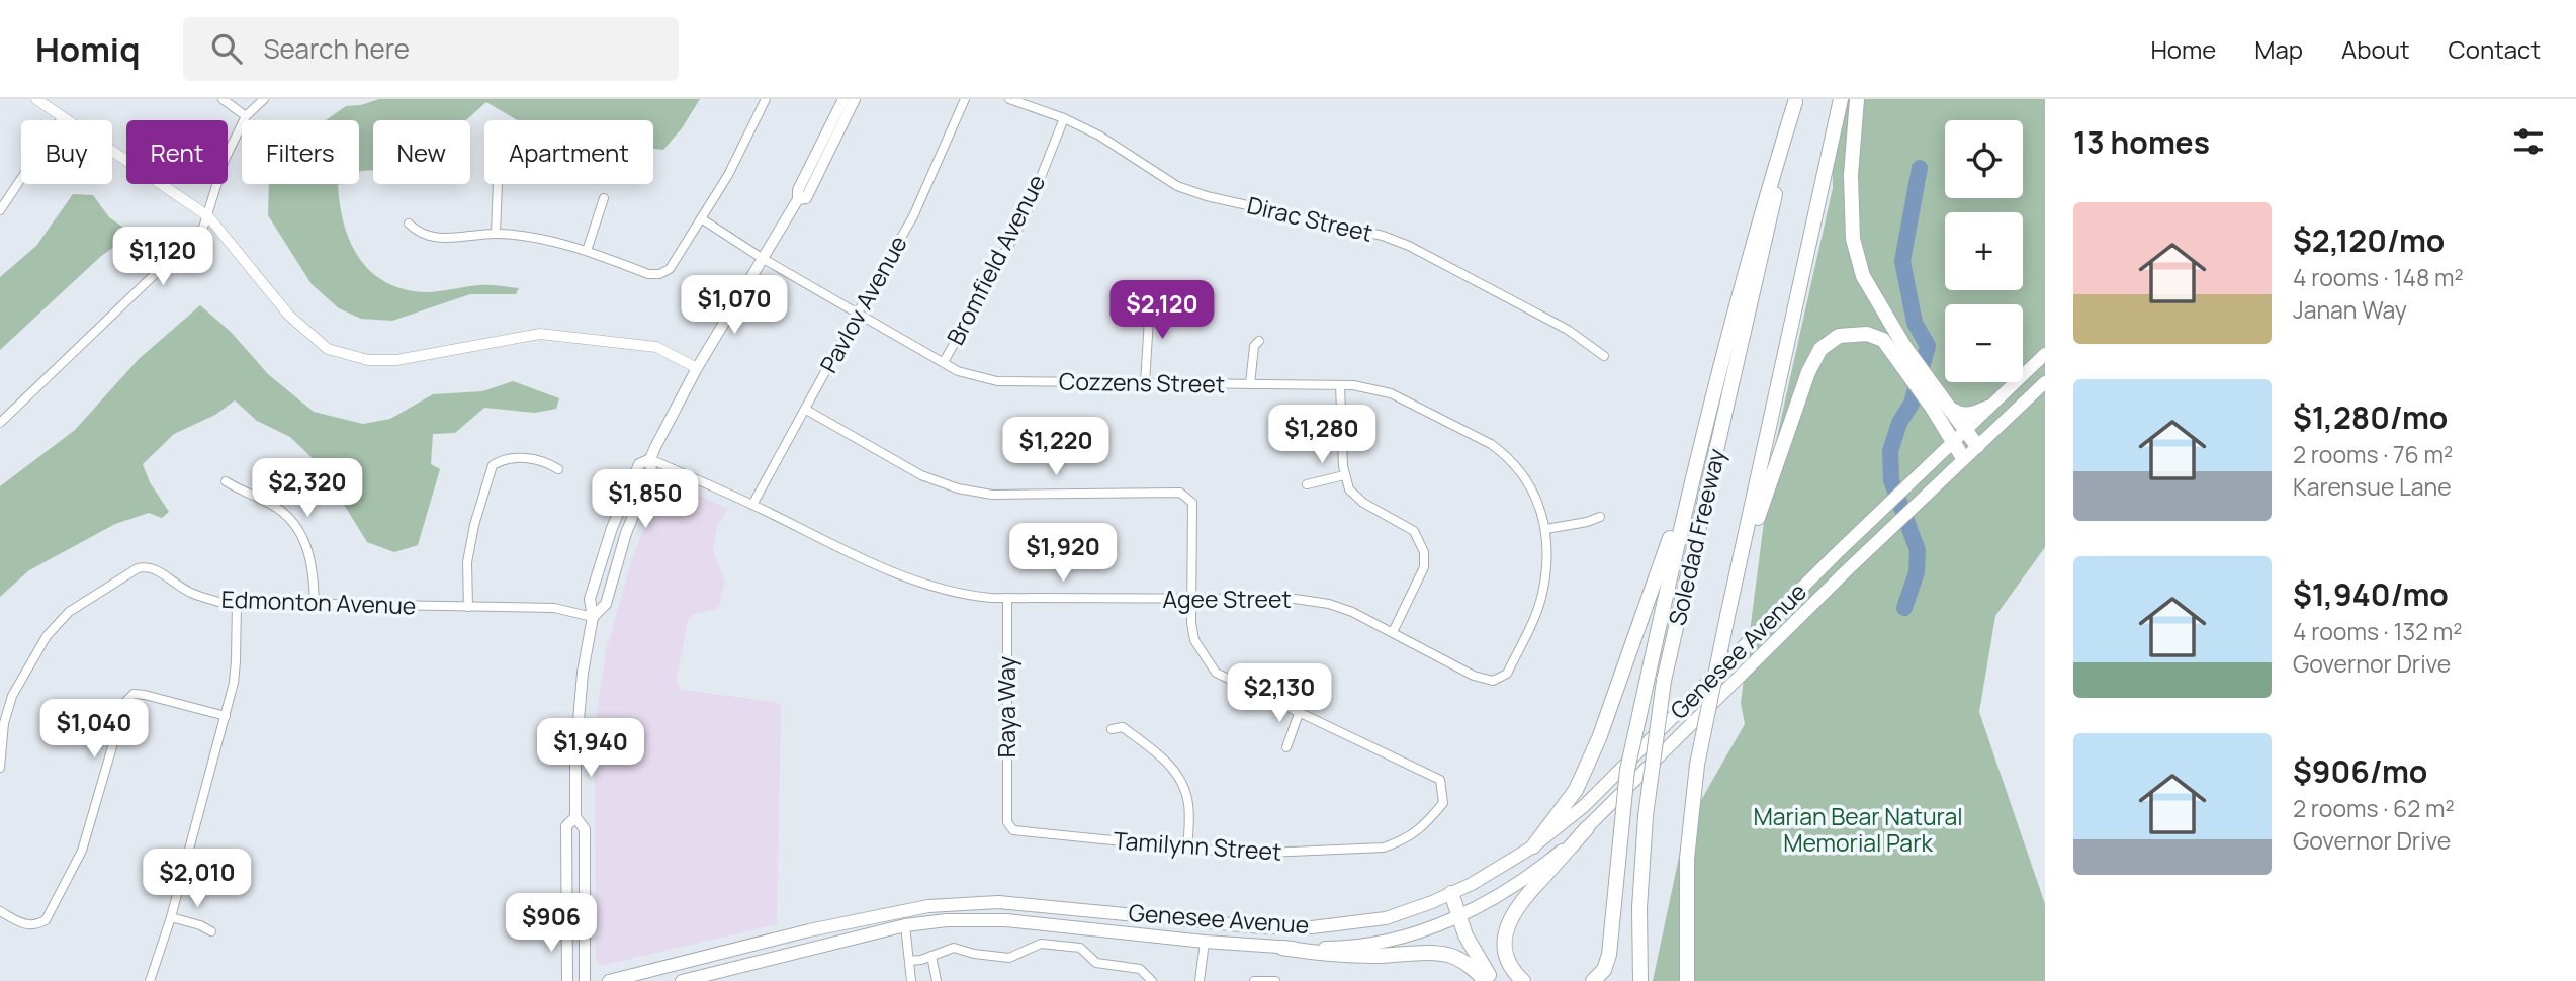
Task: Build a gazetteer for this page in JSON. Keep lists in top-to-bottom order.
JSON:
{
  "streets": {
    "highway": ["Soledad Freeway"],
    "main road": ["Genesee Avenue"],
    "street": [
      "Dirac Street",
      "Bromfield Avenue",
      "Pavlov Avenue",
      "Cozzens Street",
      "Agee Street",
      "Edmonton Avenue",
      "Raya Way",
      "Tamilynn Street"
    ]
  },
  "crossings": [
    ["Dirac Street", "Bromfield Avenue"],
    ["Bromfield Avenue", "Cozzens Street"],
    ["Pavlov Avenue", "Cozzens Street"],
    ["Pavlov Avenue", "Agee Street"],
    ["Cozzens Street", "Agee Street"],
    ["Agee Street", "Raya Way"],
    ["Raya Way", "Tamilynn Street"]
  ],
  "parks": ["Marian Bear Natural Memorial Park"],
  "page": {
    "header": "Homiq",
    "search": "Search here",
    "nav": [
      "Home",
      "Map",
      "About",
      "Contact"
    ],
    "heading": "13 homes",
    "map_buttons": ["+", "−"],
    "chip": [
      "Buy",
      "Rent",
      "Filters",
      "New",
      "Apartment"
    ],
    "list": [
      {
        "name": "$2,120/mo",
        "note": "4 rooms · 148 m² · Janan Way"
      },
      {
        "name": "$1,280/mo",
        "note": "2 rooms · 76 m² · Karensue Lane"
      },
      {
        "name": "$1,940/mo",
        "note": "4 rooms · 132 m² · Governor Drive"
      },
      {
        "name": "$906/mo",
        "note": "2 rooms · 62 m² · Governor Drive"
      }
    ],
    "price": [
      "$1,120",
      "$1,070",
      "$2,120",
      "$1,280",
      "$1,220",
      "$2,320",
      "$1,850",
      "$1,920",
      "$2,130",
      "$1,040",
      "$1,940",
      "$2,010",
      "$906"
    ]
  }
}
